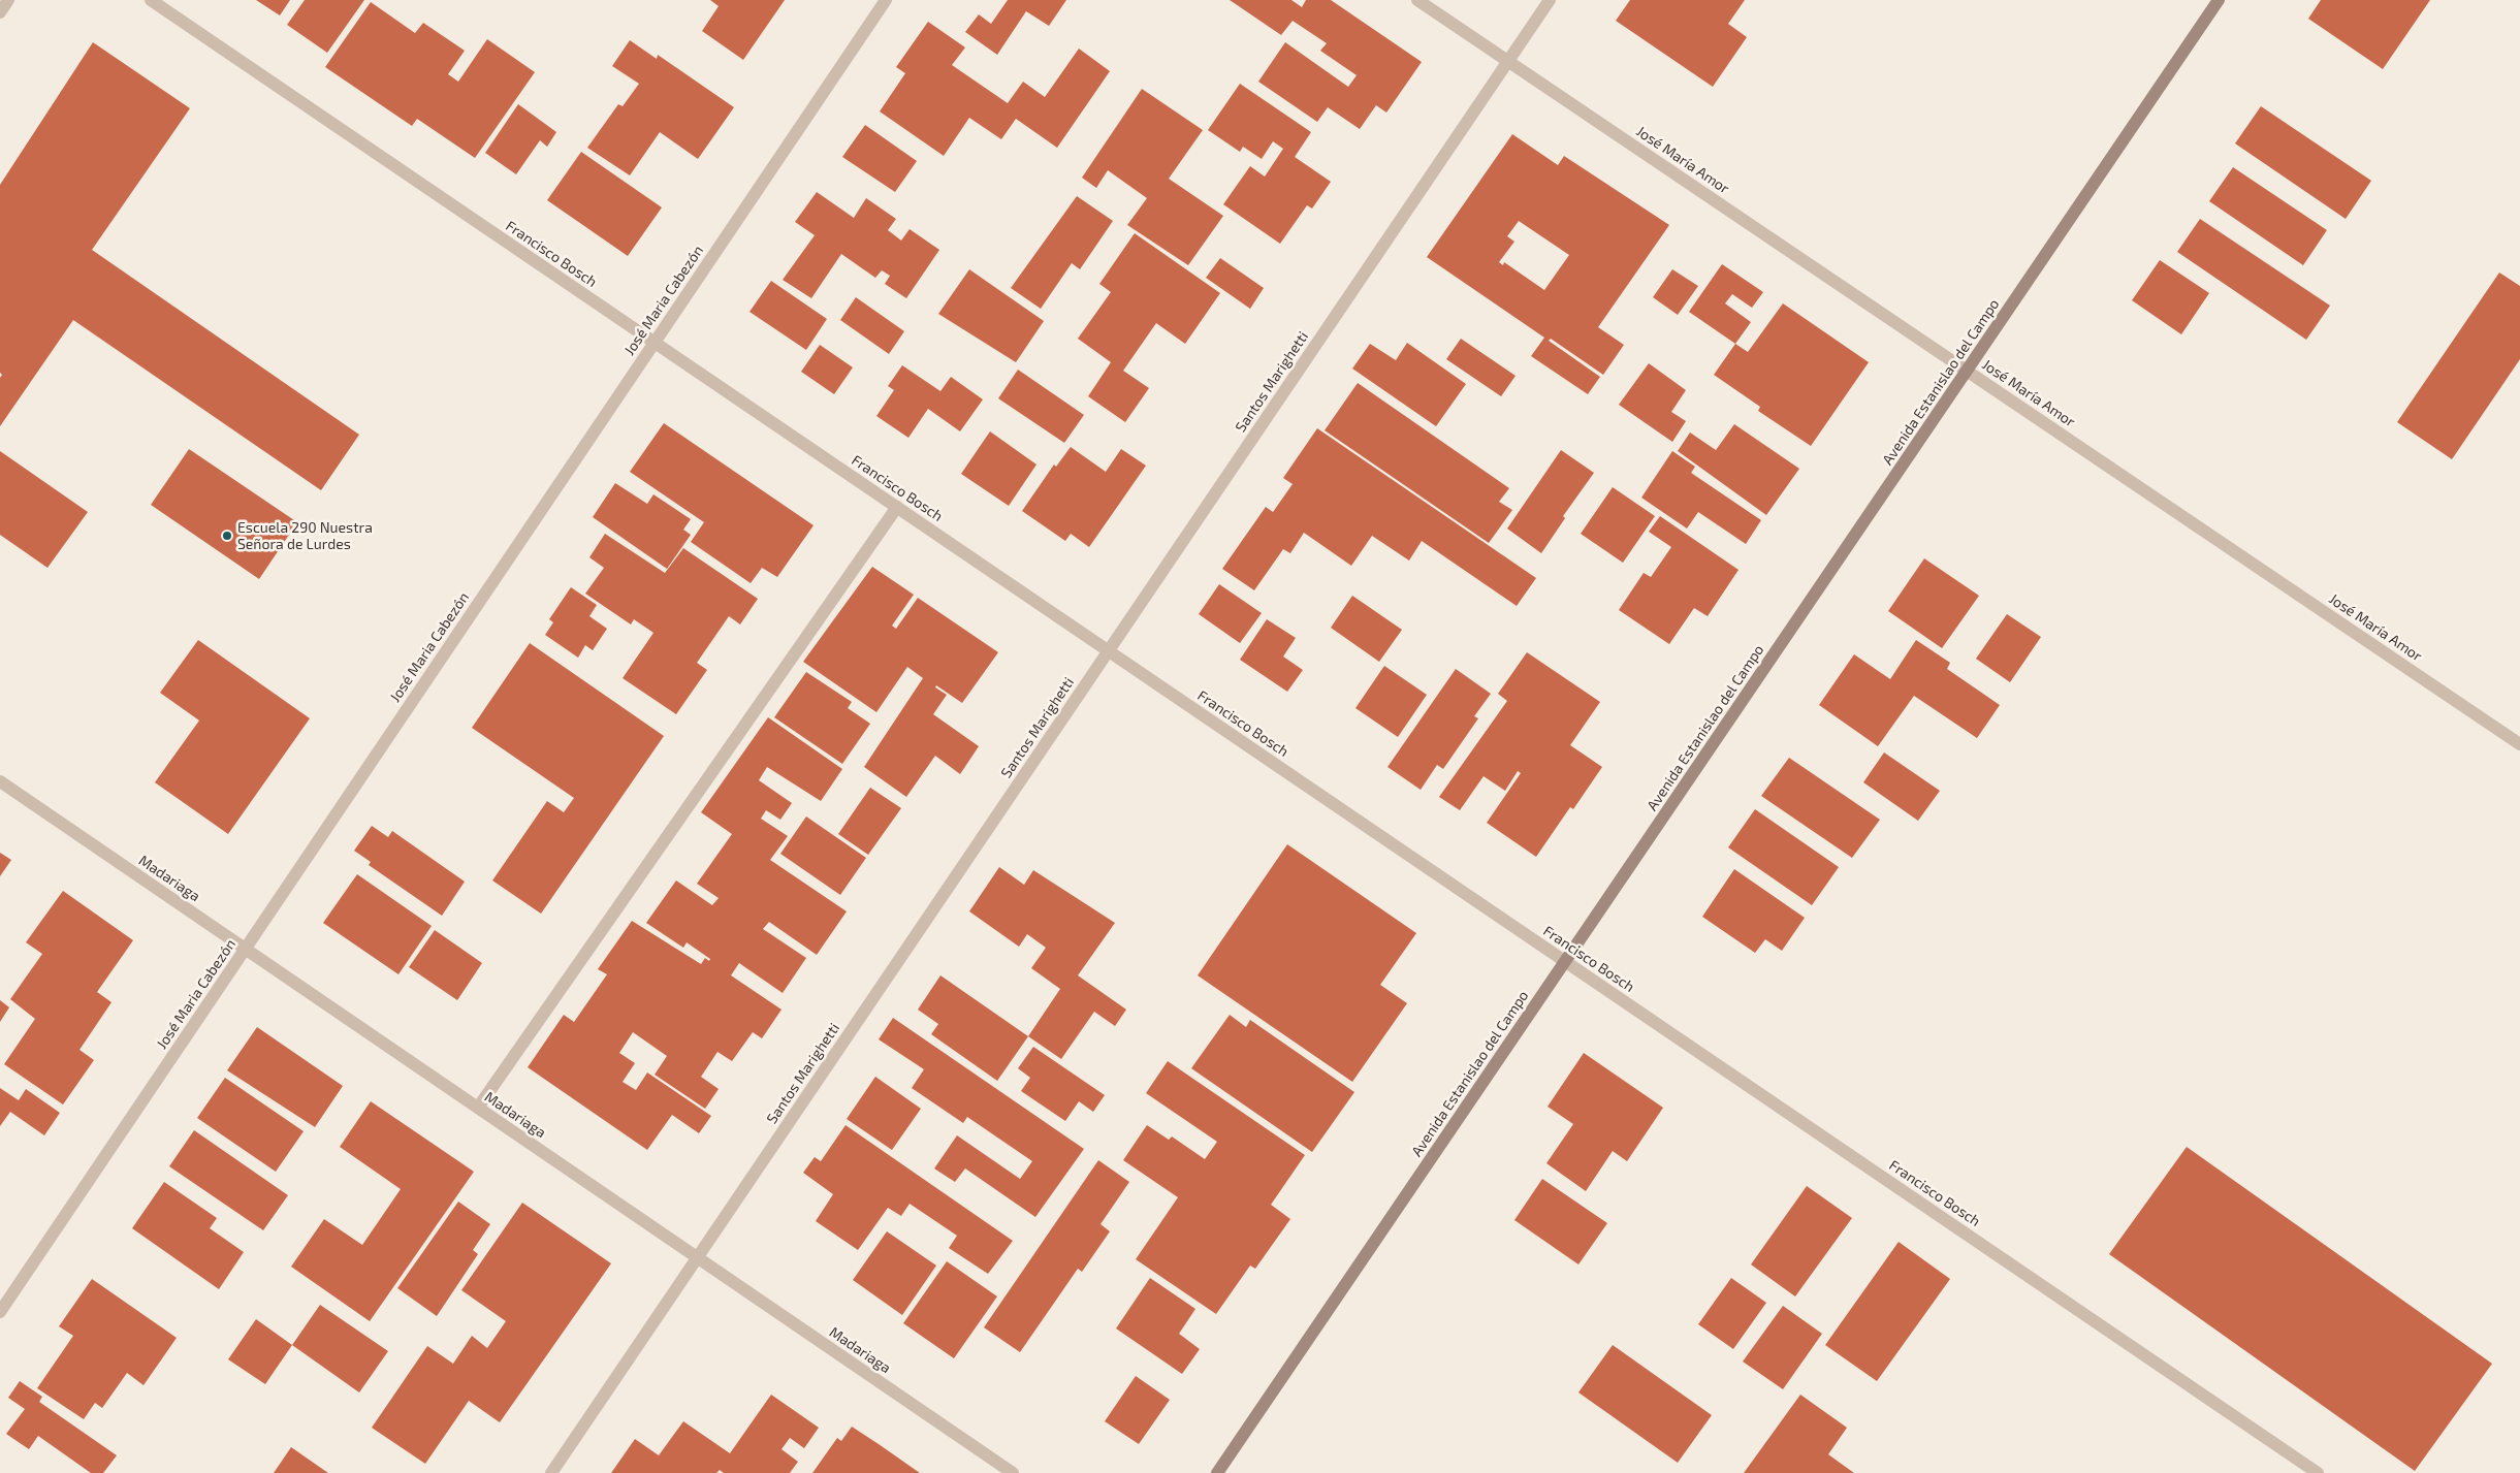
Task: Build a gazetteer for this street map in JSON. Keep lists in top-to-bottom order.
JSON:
{
  "streets": {
    "main road": ["Avenida Estanislao del Campo"],
    "street": [
      "José María Amor",
      "Francisco Bosch",
      "José Maria Cabezón",
      "Santos Marighetti",
      "Madariaga"
    ]
  },
  "crossings": [
    ["José María Amor", "Santos Marighetti"],
    ["José María Amor", "Avenida Estanislao del Campo"],
    ["Francisco Bosch", "José Maria Cabezón"],
    ["Francisco Bosch", "Santos Marighetti"],
    ["Francisco Bosch", "Avenida Estanislao del Campo"],
    ["José Maria Cabezón", "Madariaga"],
    ["Santos Marighetti", "Madariaga"]
  ],
  "places": ["Escuela 290 Nuestra Señora de Lurdes"]
}
